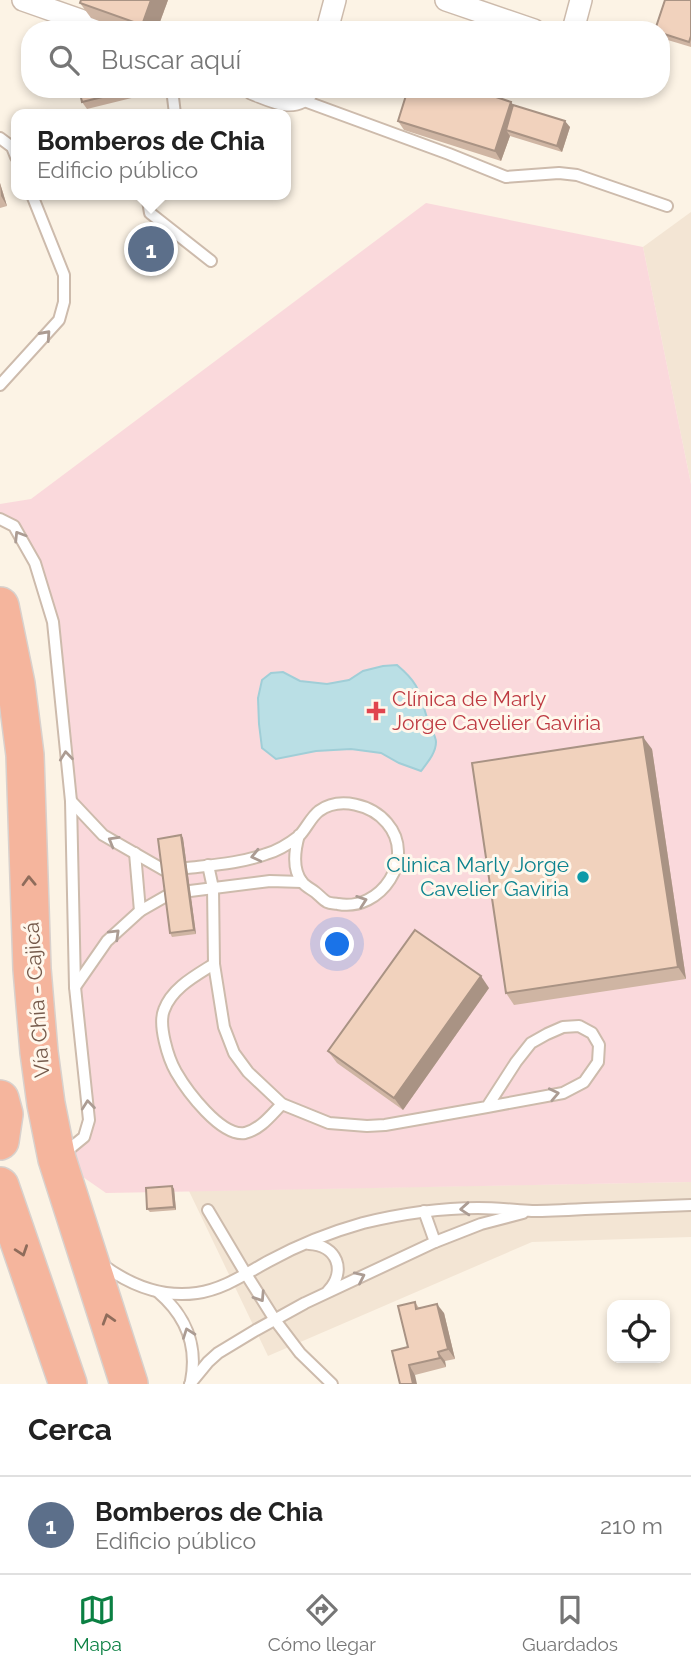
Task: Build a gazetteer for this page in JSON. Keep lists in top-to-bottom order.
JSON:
{
  "streets": {
    "highway": ["Vía Chía - Cajicá"]
  },
  "places": {
    "health": ["Clínica de Marly Jorge Cavelier Gaviria"],
    "other": ["Clinica Marly Jorge Cavelier Gaviria"]
  },
  "page": {
    "search": "Buscar aquí",
    "popup": ["Bomberos de Chia", "Edificio público"],
    "pins": "1",
    "heading": "Cerca",
    "list": [
      {
        "mark": "1",
        "name": "Bomberos de Chia",
        "note": "Edificio público",
        "value": "210 m"
      }
    ],
    "nav": ["Mapa", "Cómo llegar", "Guardados"]
  }
}
